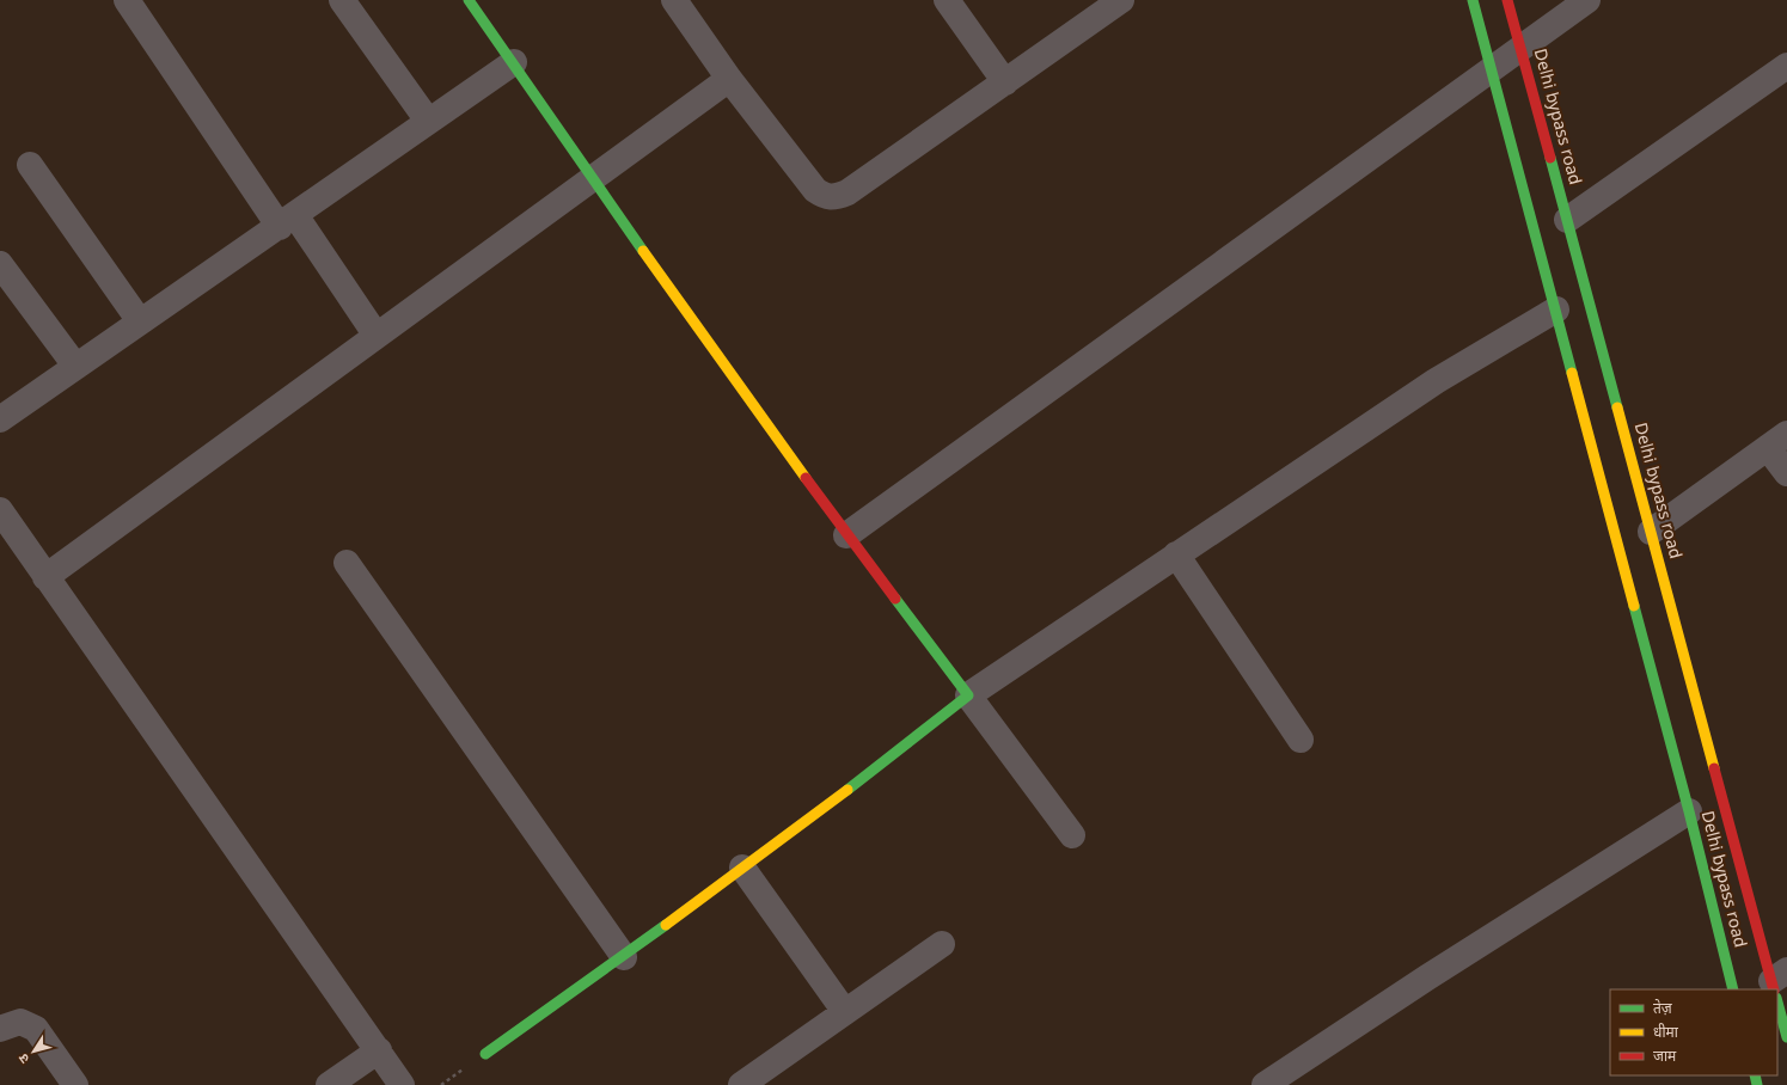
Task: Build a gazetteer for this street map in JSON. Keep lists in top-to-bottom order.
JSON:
{
  "streets": {
    "main road": ["Delhi bypass road"]
  },
  "legend": ["तेज़", "धीमा", "जाम"],
  "north": "bottom left"
}
